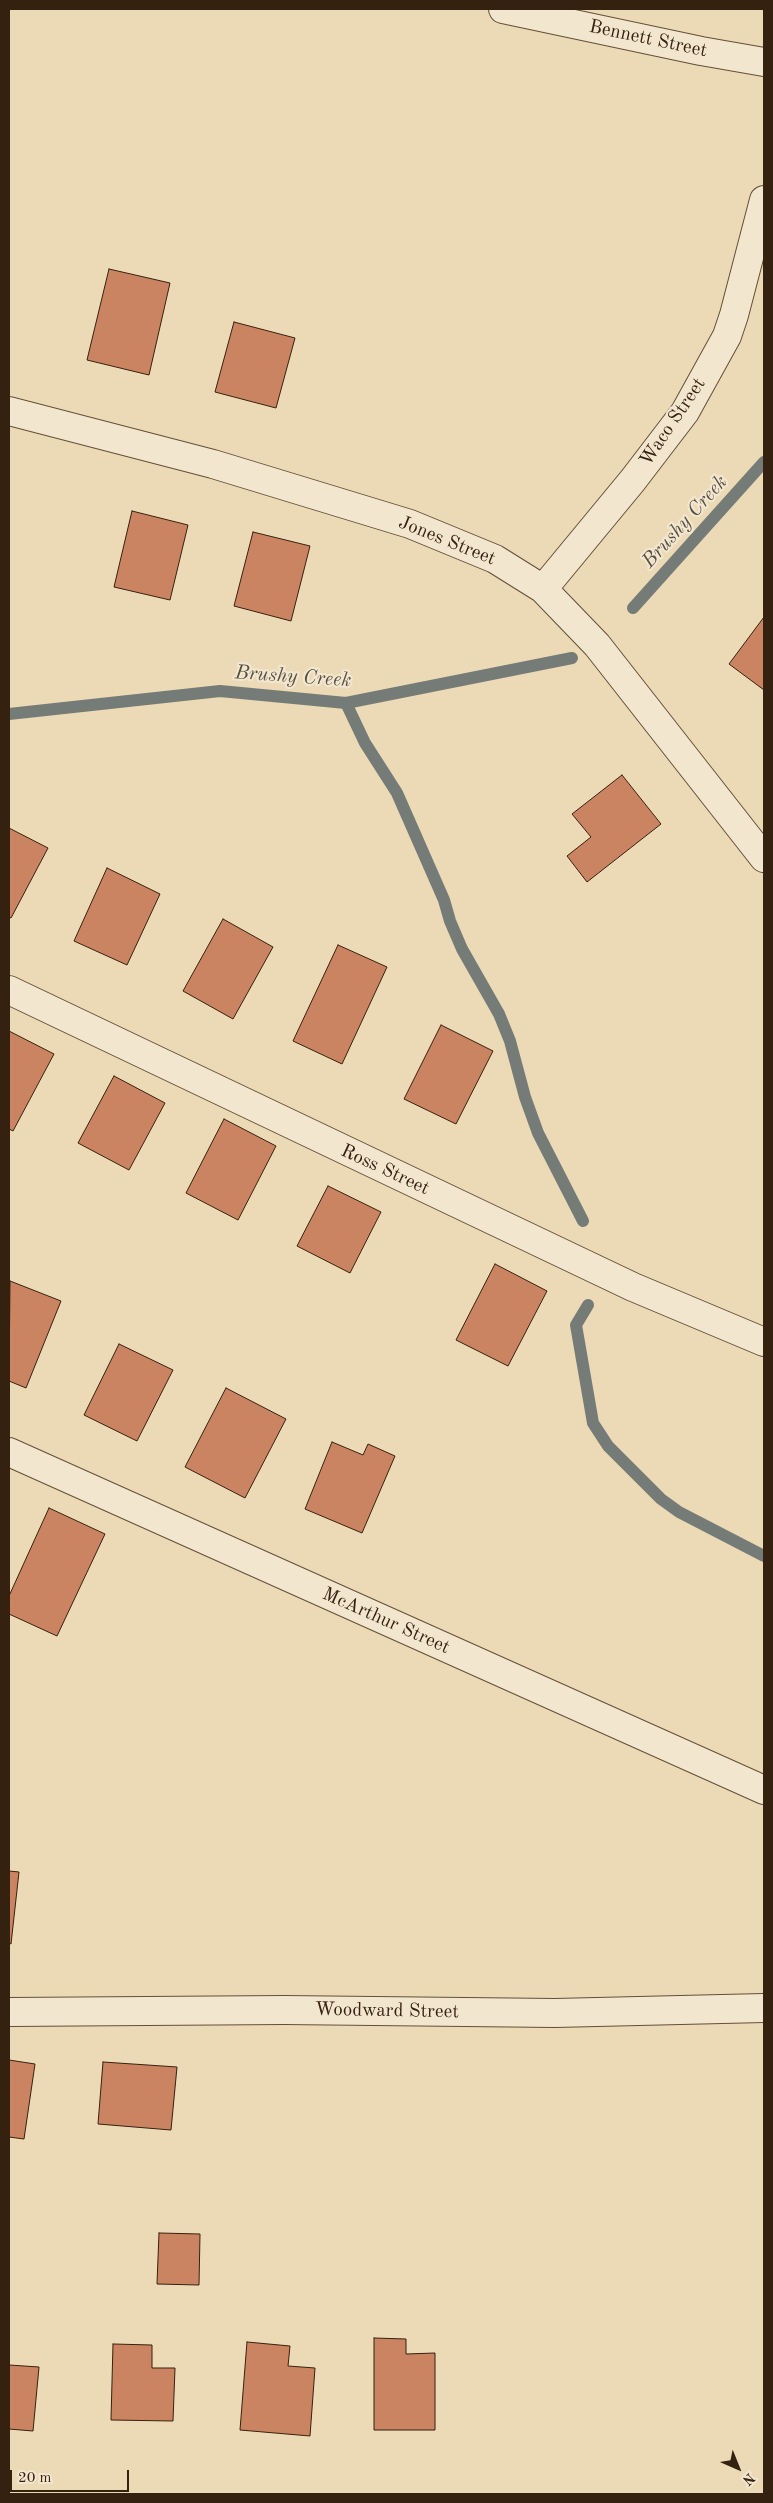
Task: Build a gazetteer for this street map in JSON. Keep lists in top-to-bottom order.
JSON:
{
  "streets": {
    "street": [
      "Bennett Street",
      "Waco Street",
      "Jones Street",
      "Ross Street",
      "McArthur Street",
      "Woodward Street"
    ]
  },
  "crossings": [
    ["Waco Street", "Jones Street"]
  ],
  "water": ["Brushy Creek"],
  "scale_bar": "20 m",
  "north": "bottom right"
}
